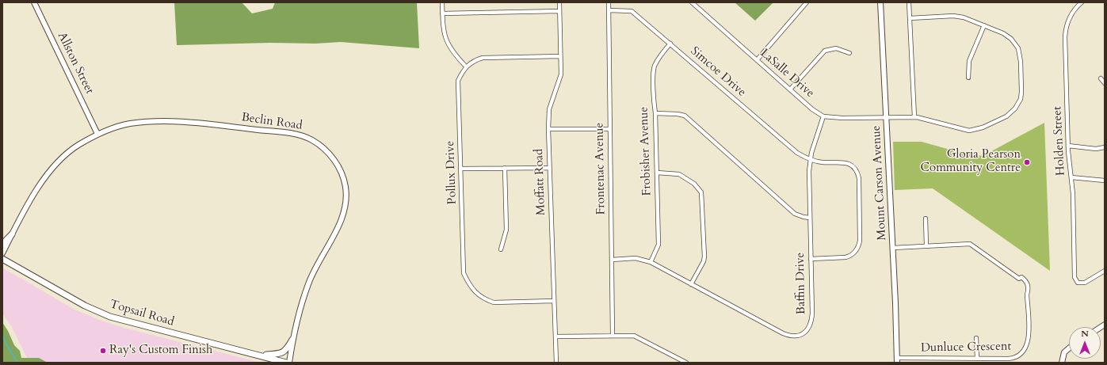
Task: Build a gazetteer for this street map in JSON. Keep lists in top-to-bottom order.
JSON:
{
  "streets": {
    "main road": ["Topsail Road"],
    "street": [
      "Allston Street",
      "Simcoe Drive",
      "LaSalle Drive",
      "Beclin Road",
      "Holden Street",
      "Frobisher Avenue",
      "Frontenac Avenue",
      "Pollux Drive",
      "Moffatt Road",
      "Mount Carson Avenue",
      "Baffin Drive",
      "Dunluce Crescent"
    ]
  },
  "crossings": [
    ["Allston Street", "Beclin Road"],
    ["Simcoe Drive", "Frobisher Avenue"],
    ["Simcoe Drive", "Frontenac Avenue"],
    ["Simcoe Drive", "Baffin Drive"],
    ["LaSalle Drive", "Mount Carson Avenue"],
    ["LaSalle Drive", "Baffin Drive"],
    ["Frobisher Avenue", "Baffin Drive"],
    ["Frontenac Avenue", "Baffin Drive"],
    ["Pollux Drive", "Moffatt Road"],
    ["Mount Carson Avenue", "Dunluce Crescent"]
  ],
  "places": ["Gloria Pearson Community Centre", "Ray's Custom Finish"],
  "north": "top"
}
